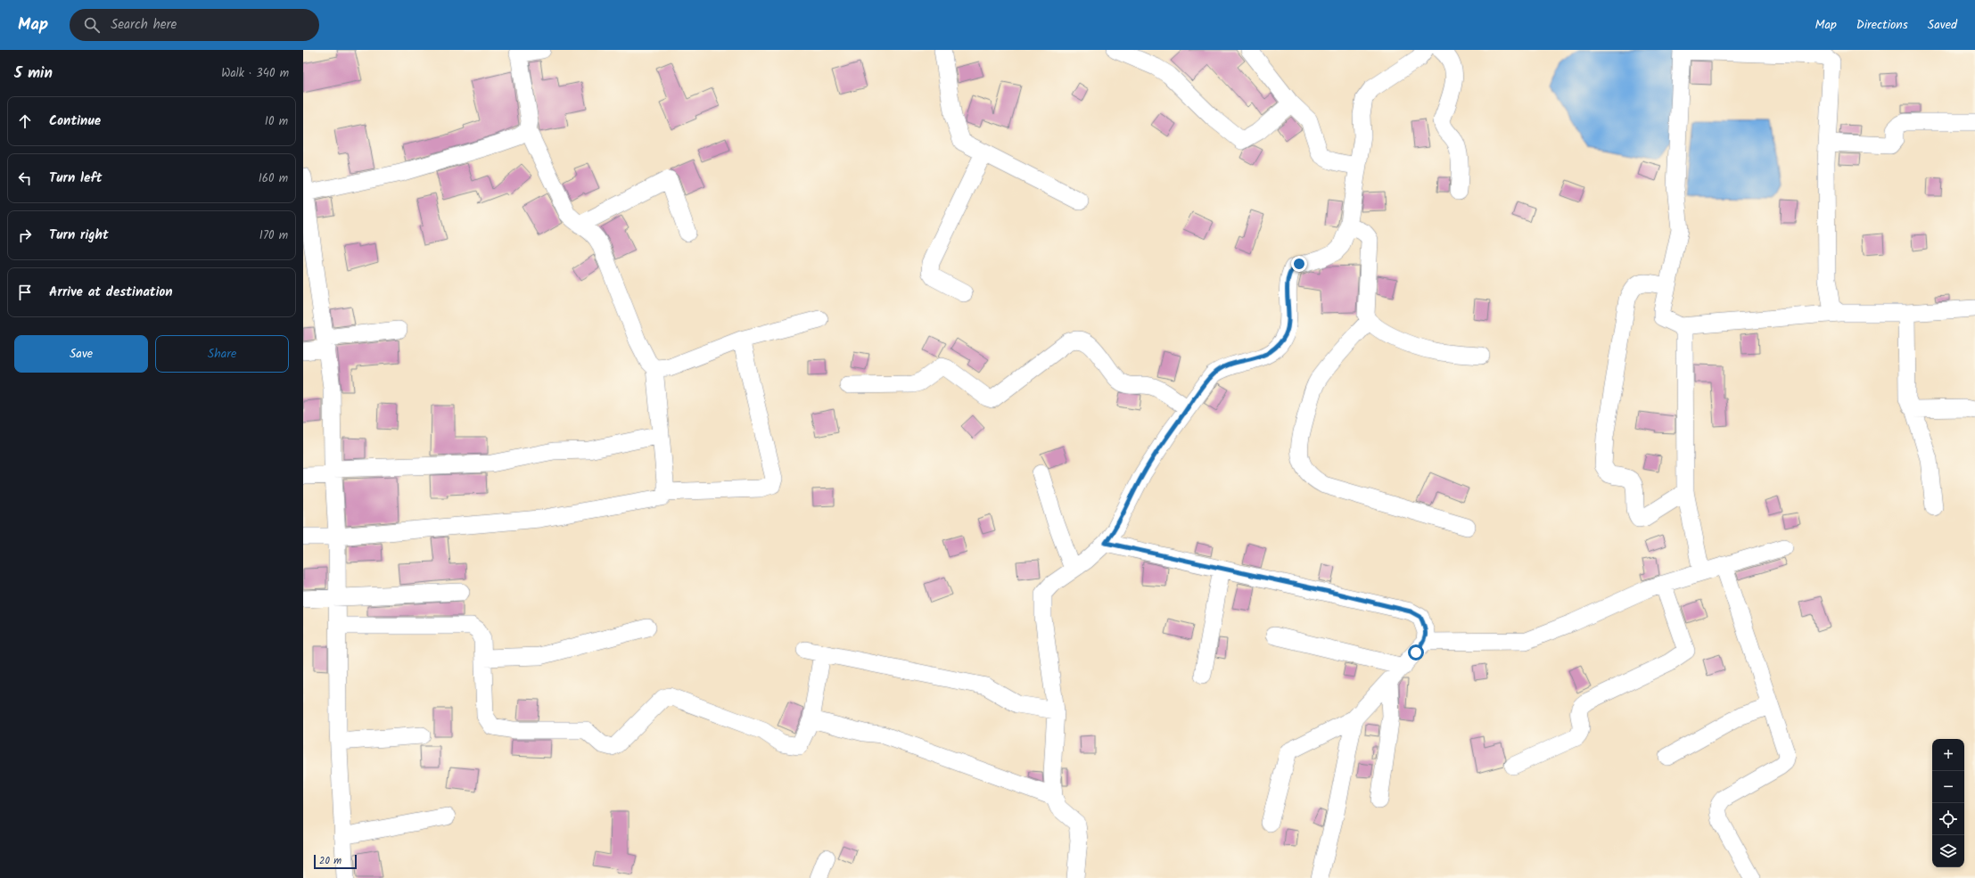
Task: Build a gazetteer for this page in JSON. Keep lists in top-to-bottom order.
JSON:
{
  "scale_bar": "20 m",
  "page": {
    "header": "Map",
    "search": "Search here",
    "nav": ["Map", "Directions", "Saved"],
    "heading": ["5 min", "Walk · 340 m"],
    "list": [
      ["Continue", "10 m"],
      ["Turn left", "160 m"],
      ["Turn right", "170 m"],
      "Arrive at destination"
    ],
    "buttons": ["Save", "Share"],
    "map_buttons": ["+", "−"],
    "scale": "20 m"
  }
}
